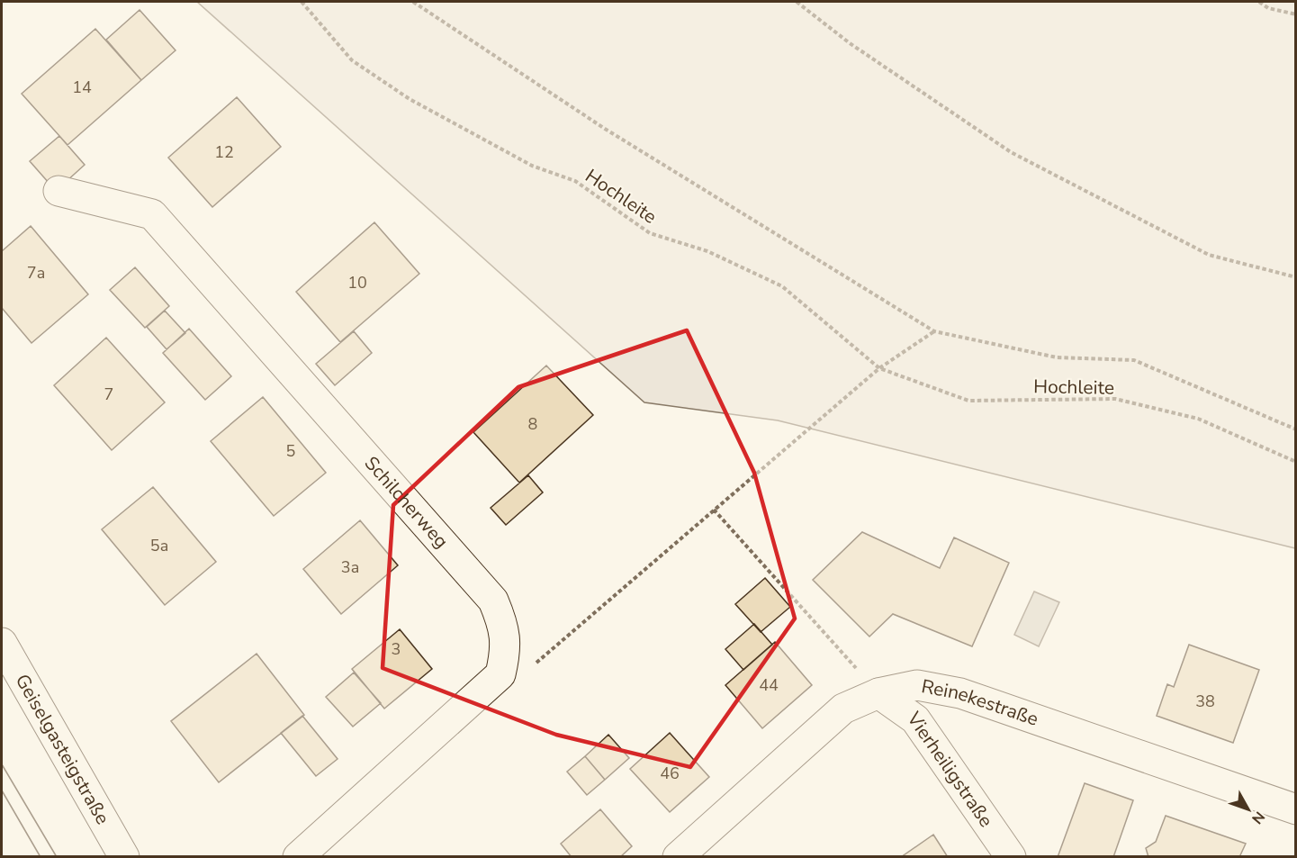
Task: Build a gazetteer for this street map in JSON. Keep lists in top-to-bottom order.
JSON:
{
  "streets": {
    "street": [
      "Schilcherweg",
      "Reinekestraße",
      "Geiselgasteigstraße",
      "Vierheiligstraße"
    ],
    "path": ["Hochleite"]
  },
  "crossings": [
    ["Reinekestraße", "Vierheiligstraße"]
  ],
  "house_numbers": [
    "14",
    "12",
    "7a",
    "10",
    "7",
    "8",
    "5",
    "5a",
    "3a",
    "3",
    "44",
    "38",
    "46"
  ],
  "north": "bottom right"
}
